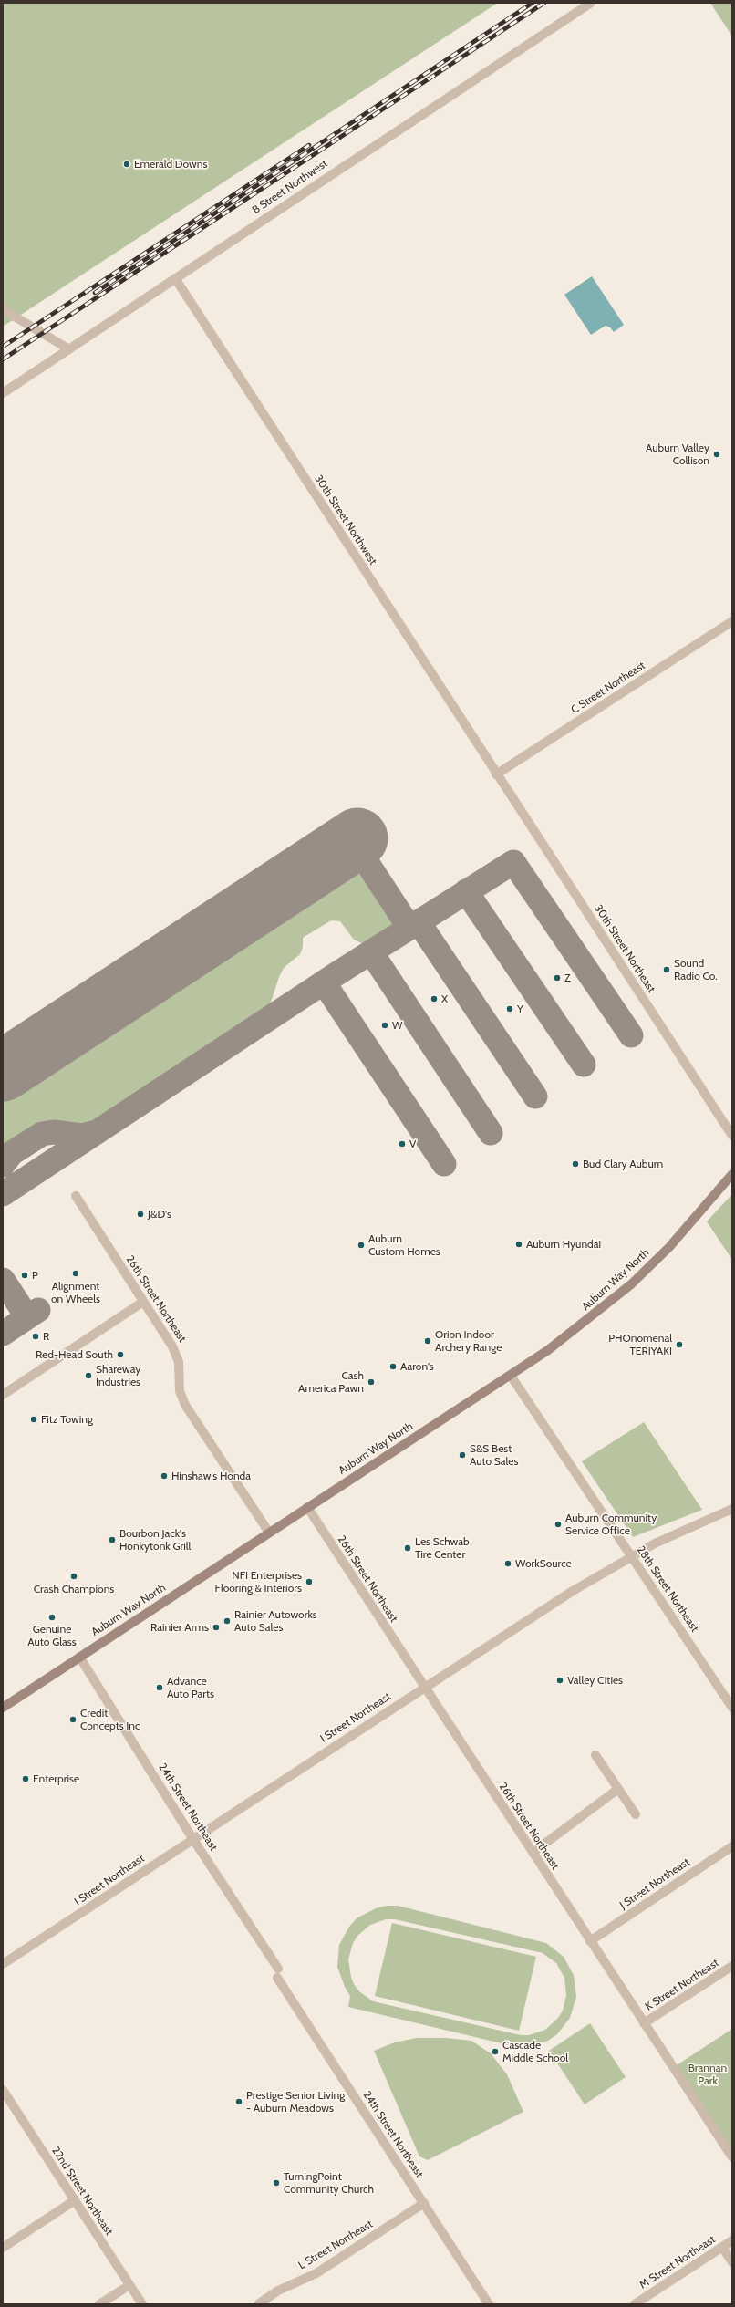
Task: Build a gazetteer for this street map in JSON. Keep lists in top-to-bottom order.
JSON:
{
  "streets": {
    "main road": ["Auburn Way North"],
    "street": [
      "B Street Northwest",
      "30th Street Northwest",
      "C Street Northeast",
      "30th Street Northeast",
      "26th Street Northeast",
      "28th Street Northeast",
      "I Street Northeast",
      "24th Street Northeast",
      "J Street Northeast",
      "K Street Northeast",
      "22nd Street Northeast",
      "L Street Northeast",
      "M Street Northeast"
    ]
  },
  "crossings": [
    ["B Street Northwest", "30th Street Northwest"],
    ["30th Street Northwest", "C Street Northeast"],
    ["30th Street Northwest", "30th Street Northeast"],
    ["C Street Northeast", "30th Street Northeast"],
    ["Auburn Way North", "26th Street Northeast"],
    ["Auburn Way North", "28th Street Northeast"],
    ["Auburn Way North", "24th Street Northeast"],
    ["26th Street Northeast", "I Street Northeast"],
    ["26th Street Northeast", "J Street Northeast"],
    ["26th Street Northeast", "K Street Northeast"],
    ["28th Street Northeast", "I Street Northeast"],
    ["I Street Northeast", "24th Street Northeast"],
    ["24th Street Northeast", "L Street Northeast"]
  ],
  "parks": ["Brannan Park"],
  "places": [
    "Emerald Downs",
    "Auburn Valley Collison",
    "Sound Radio Co.",
    "Z",
    "X",
    "Y",
    "W",
    "V",
    "Bud Clary Auburn",
    "J&D's",
    "Auburn Hyundai",
    "Auburn Custom Homes",
    "Alignment on Wheels",
    "P",
    "R",
    "Orion Indoor Archery Range",
    "PHOnomenal TERIYAKI",
    "Red-Head South",
    "Aaron's",
    "Shareway Industries",
    "Cash America Pawn",
    "Fitz Towing",
    "S&S Best Auto Sales",
    "Hinshaw's Honda",
    "Auburn Community Service Office",
    "Bourbon Jack's Honkytonk Grill",
    "Les Schwab Tire Center",
    "WorkSource",
    "Crash Champions",
    "NFI Enterprises Flooring & Interiors",
    "Genuine Auto Glass",
    "Rainier Autoworks Auto Sales",
    "Rainier Arms",
    "Valley Cities",
    "Advance Auto Parts",
    "Credit Concepts Inc",
    "Enterprise",
    "Cascade Middle School",
    "Prestige Senior Living - Auburn Meadows",
    "TurningPoint Community Church"
  ]
}
